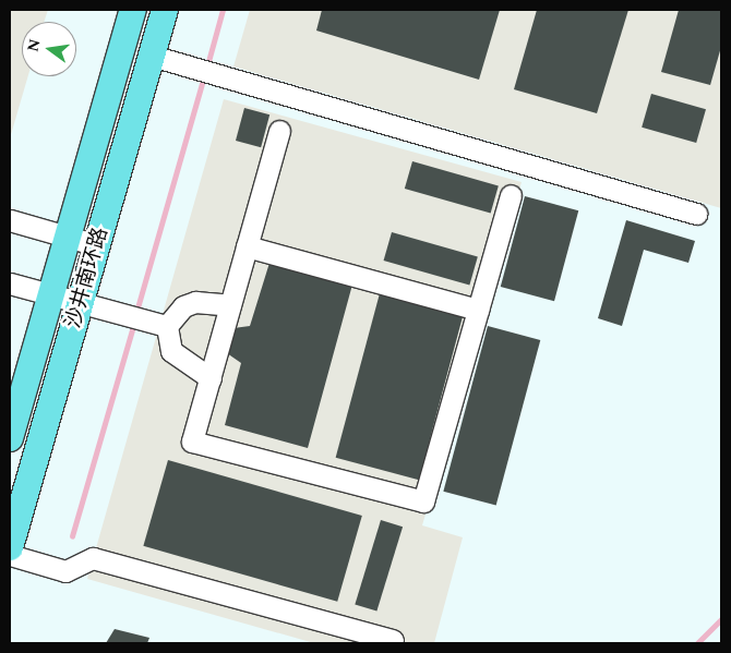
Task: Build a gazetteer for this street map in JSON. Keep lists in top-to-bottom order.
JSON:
{
  "streets": {
    "main road": ["沙井南环路"]
  },
  "north": "left"
}
